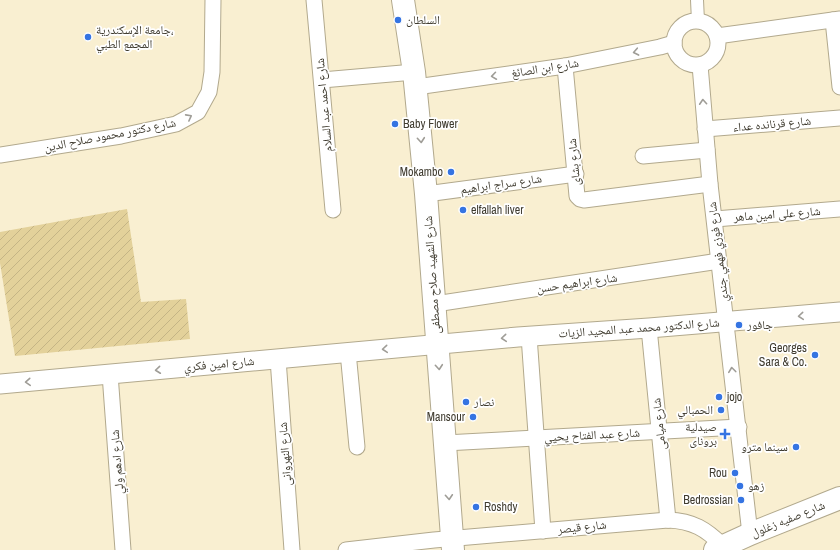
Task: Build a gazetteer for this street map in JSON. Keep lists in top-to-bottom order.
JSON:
{
  "streets": {
    "main road": ["شارع الشهيد صلاح مصطفى", "شارع صفيه زغلول"],
    "street": [
      "شارع ابن الصائغ",
      "شارع احمد عبد السلام",
      "شارع قرنانده عداء",
      "شارع دكتور محمود صلاح الدين",
      "شارع بشاى",
      "شارع سراج ابراهيم",
      "شارع على امين ماهر",
      "شارع فوزي فهمي جندي",
      "شارع ابراهيم حسن",
      "شارع الدكتور محمد عبد المجيد الزيات",
      "شارع امين فكري",
      "شارع ميامى",
      "شارع عبد الفتاح يحيي",
      "شارع النهروانى",
      "شارع ادهم ولي",
      "شارع قيصر"
    ]
  },
  "crossings": [
    ["شارع ابن الصائغ", "شارع احمد عبد السلام"],
    ["شارع ابن الصائغ", "شارع بشاى"],
    ["شارع ابن الصائغ", "شارع فوزي فهمي جندي"],
    ["شارع ابن الصائغ", "شارع الشهيد صلاح مصطفى"],
    ["شارع قرنانده عداء", "شارع فوزي فهمي جندي"],
    ["شارع بشاى", "شارع سراج ابراهيم"],
    ["شارع بشاى", "شارع فوزي فهمي جندي"],
    ["شارع سراج ابراهيم", "شارع الشهيد صلاح مصطفى"],
    ["شارع على امين ماهر", "شارع فوزي فهمي جندي"],
    ["شارع فوزي فهمي جندي", "شارع ابراهيم حسن"],
    ["شارع فوزي فهمي جندي", "شارع الدكتور محمد عبد المجيد الزيات"],
    ["شارع فوزي فهمي جندي", "شارع عبد الفتاح يحيي"],
    ["شارع فوزي فهمي جندي", "شارع صفيه زغلول"],
    ["شارع الشهيد صلاح مصطفى", "شارع ابراهيم حسن"],
    ["شارع الشهيد صلاح مصطفى", "شارع الدكتور محمد عبد المجيد الزيات"],
    ["شارع الشهيد صلاح مصطفى", "شارع امين فكري"],
    ["شارع الشهيد صلاح مصطفى", "شارع عبد الفتاح يحيي"],
    ["شارع الشهيد صلاح مصطفى", "شارع قيصر"],
    ["شارع الدكتور محمد عبد المجيد الزيات", "شارع امين فكري"],
    ["شارع الدكتور محمد عبد المجيد الزيات", "شارع ميامى"],
    ["شارع امين فكري", "شارع النهروانى"],
    ["شارع امين فكري", "شارع ادهم ولي"],
    ["شارع ميامى", "شارع عبد الفتاح يحيي"],
    ["شارع ميامى", "شارع قيصر"],
    ["شارع صفيه زغلول", "شارع قيصر"]
  ],
  "one_way": [
    "شارع ابن الصائغ",
    "شارع دكتور محمود صلاح الدين",
    "شارع فوزي فهمي جندي",
    "شارع الشهيد صلاح مصطفى",
    "شارع الدكتور محمد عبد المجيد الزيات",
    "شارع امين فكري"
  ],
  "places": {
    "other": [
      "السلطان",
      "جامعة الإسكندرية، المجمع الطبي",
      "Baby Flower",
      "Mokambo",
      "elfallah liver",
      "جافور",
      "Georges Sara & Co.",
      "jojo",
      "نصار",
      "الحمبالي",
      "Mansour",
      "سينما مترو",
      "Rou",
      "زهو",
      "Bedrossian",
      "Roshdy"
    ],
    "health": ["صيدلية بروناى"]
  }
}
